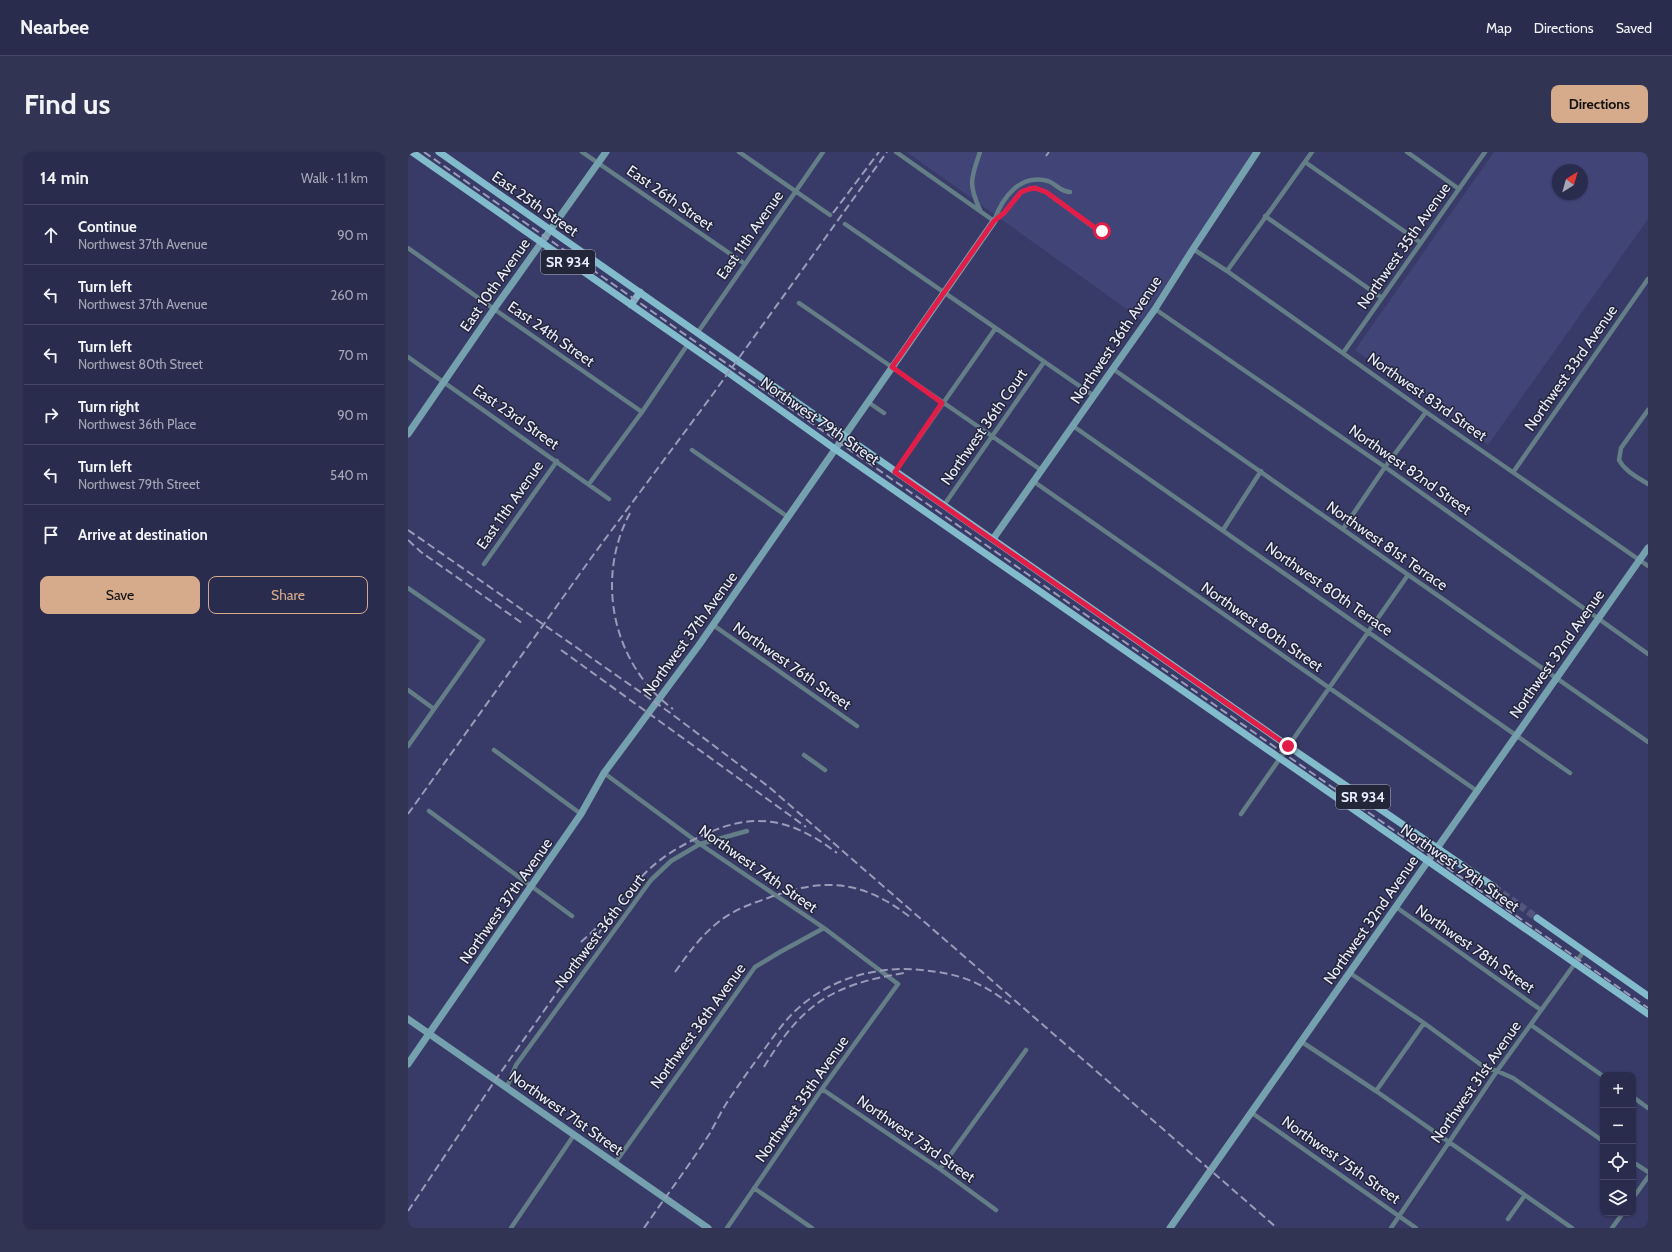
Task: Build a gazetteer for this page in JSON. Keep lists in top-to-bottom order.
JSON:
{
  "streets": {
    "main road": ["East 25th Street", "SR 934", "Northwest 79th Street"],
    "street": [
      "East 26th Street",
      "East 11th Avenue",
      "Northwest 35th Avenue",
      "East 10th Avenue",
      "East 24th Street",
      "Northwest 36th Avenue",
      "Northwest 33rd Avenue",
      "Northwest 83rd Street",
      "East 23rd Street",
      "Northwest 36th Court",
      "Northwest 82nd Street",
      "Northwest 81st Terrace",
      "Northwest 80th Terrace",
      "Northwest 80th Street",
      "Northwest 37th Avenue",
      "Northwest 32nd Avenue",
      "Northwest 76th Street",
      "Northwest 74th Street",
      "Northwest 78th Street",
      "Northwest 31st Avenue",
      "Northwest 71st Street",
      "Northwest 73rd Street",
      "Northwest 75th Street"
    ]
  },
  "crossings": [
    ["East 26th Street", "East 11th Avenue"],
    ["East 26th Street", "East 10th Avenue"],
    ["East 25th Street", "East 11th Avenue"],
    ["East 25th Street", "East 10th Avenue"],
    ["East 25th Street", "Northwest 79th Street"],
    ["East 11th Avenue", "East 23rd Street"],
    ["Northwest 35th Avenue", "Northwest 83rd Street"],
    ["Northwest 35th Avenue", "Northwest 74th Street"],
    ["Northwest 35th Avenue", "Northwest 73rd Street"],
    ["SR 934", "East 10th Avenue"],
    ["SR 934", "Northwest 79th Street"],
    ["East 10th Avenue", "East 24th Street"],
    ["East 10th Avenue", "East 23rd Street"],
    ["Northwest 36th Avenue", "Northwest 83rd Street"],
    ["Northwest 36th Avenue", "Northwest 79th Street"],
    ["Northwest 36th Avenue", "Northwest 82nd Street"],
    ["Northwest 36th Avenue", "Northwest 81st Terrace"],
    ["Northwest 36th Avenue", "Northwest 80th Terrace"],
    ["Northwest 36th Avenue", "Northwest 80th Street"],
    ["Northwest 36th Avenue", "Northwest 74th Street"],
    ["Northwest 36th Avenue", "Northwest 71st Street"],
    ["Northwest 33rd Avenue", "Northwest 83rd Street"],
    ["Northwest 83rd Street", "Northwest 32nd Avenue"],
    ["Northwest 79th Street", "Northwest 36th Court"],
    ["Northwest 79th Street", "Northwest 37th Avenue"],
    ["Northwest 79th Street", "Northwest 32nd Avenue"],
    ["Northwest 79th Street", "Northwest 31st Avenue"],
    ["Northwest 36th Court", "Northwest 74th Street"],
    ["Northwest 36th Court", "Northwest 71st Street"],
    ["Northwest 82nd Street", "Northwest 32nd Avenue"],
    ["Northwest 81st Terrace", "Northwest 32nd Avenue"],
    ["Northwest 80th Terrace", "Northwest 32nd Avenue"],
    ["Northwest 80th Street", "Northwest 32nd Avenue"],
    ["Northwest 37th Avenue", "Northwest 76th Street"],
    ["Northwest 37th Avenue", "Northwest 74th Street"],
    ["Northwest 37th Avenue", "Northwest 71st Street"],
    ["Northwest 32nd Avenue", "Northwest 78th Street"],
    ["Northwest 32nd Avenue", "Northwest 75th Street"],
    ["Northwest 78th Street", "Northwest 31st Avenue"],
    ["Northwest 31st Avenue", "Northwest 75th Street"]
  ],
  "north": "top right",
  "page": {
    "header": "Nearbee",
    "nav": ["Map", "Directions", "Saved"],
    "buttons": [
      "Directions",
      ["Save", "Share"]
    ],
    "title": "Find us",
    "heading": ["14 min", "Walk · 1.1 km"],
    "list": [
      ["Continue", "Northwest 37th Avenue", "90 m"],
      ["Turn left", "Northwest 37th Avenue", "260 m"],
      ["Turn left", "Northwest 80th Street", "70 m"],
      ["Turn right", "Northwest 36th Place", "90 m"],
      ["Turn left", "Northwest 79th Street", "540 m"],
      "Arrive at destination"
    ],
    "map_buttons": ["+", "−"]
  }
}
